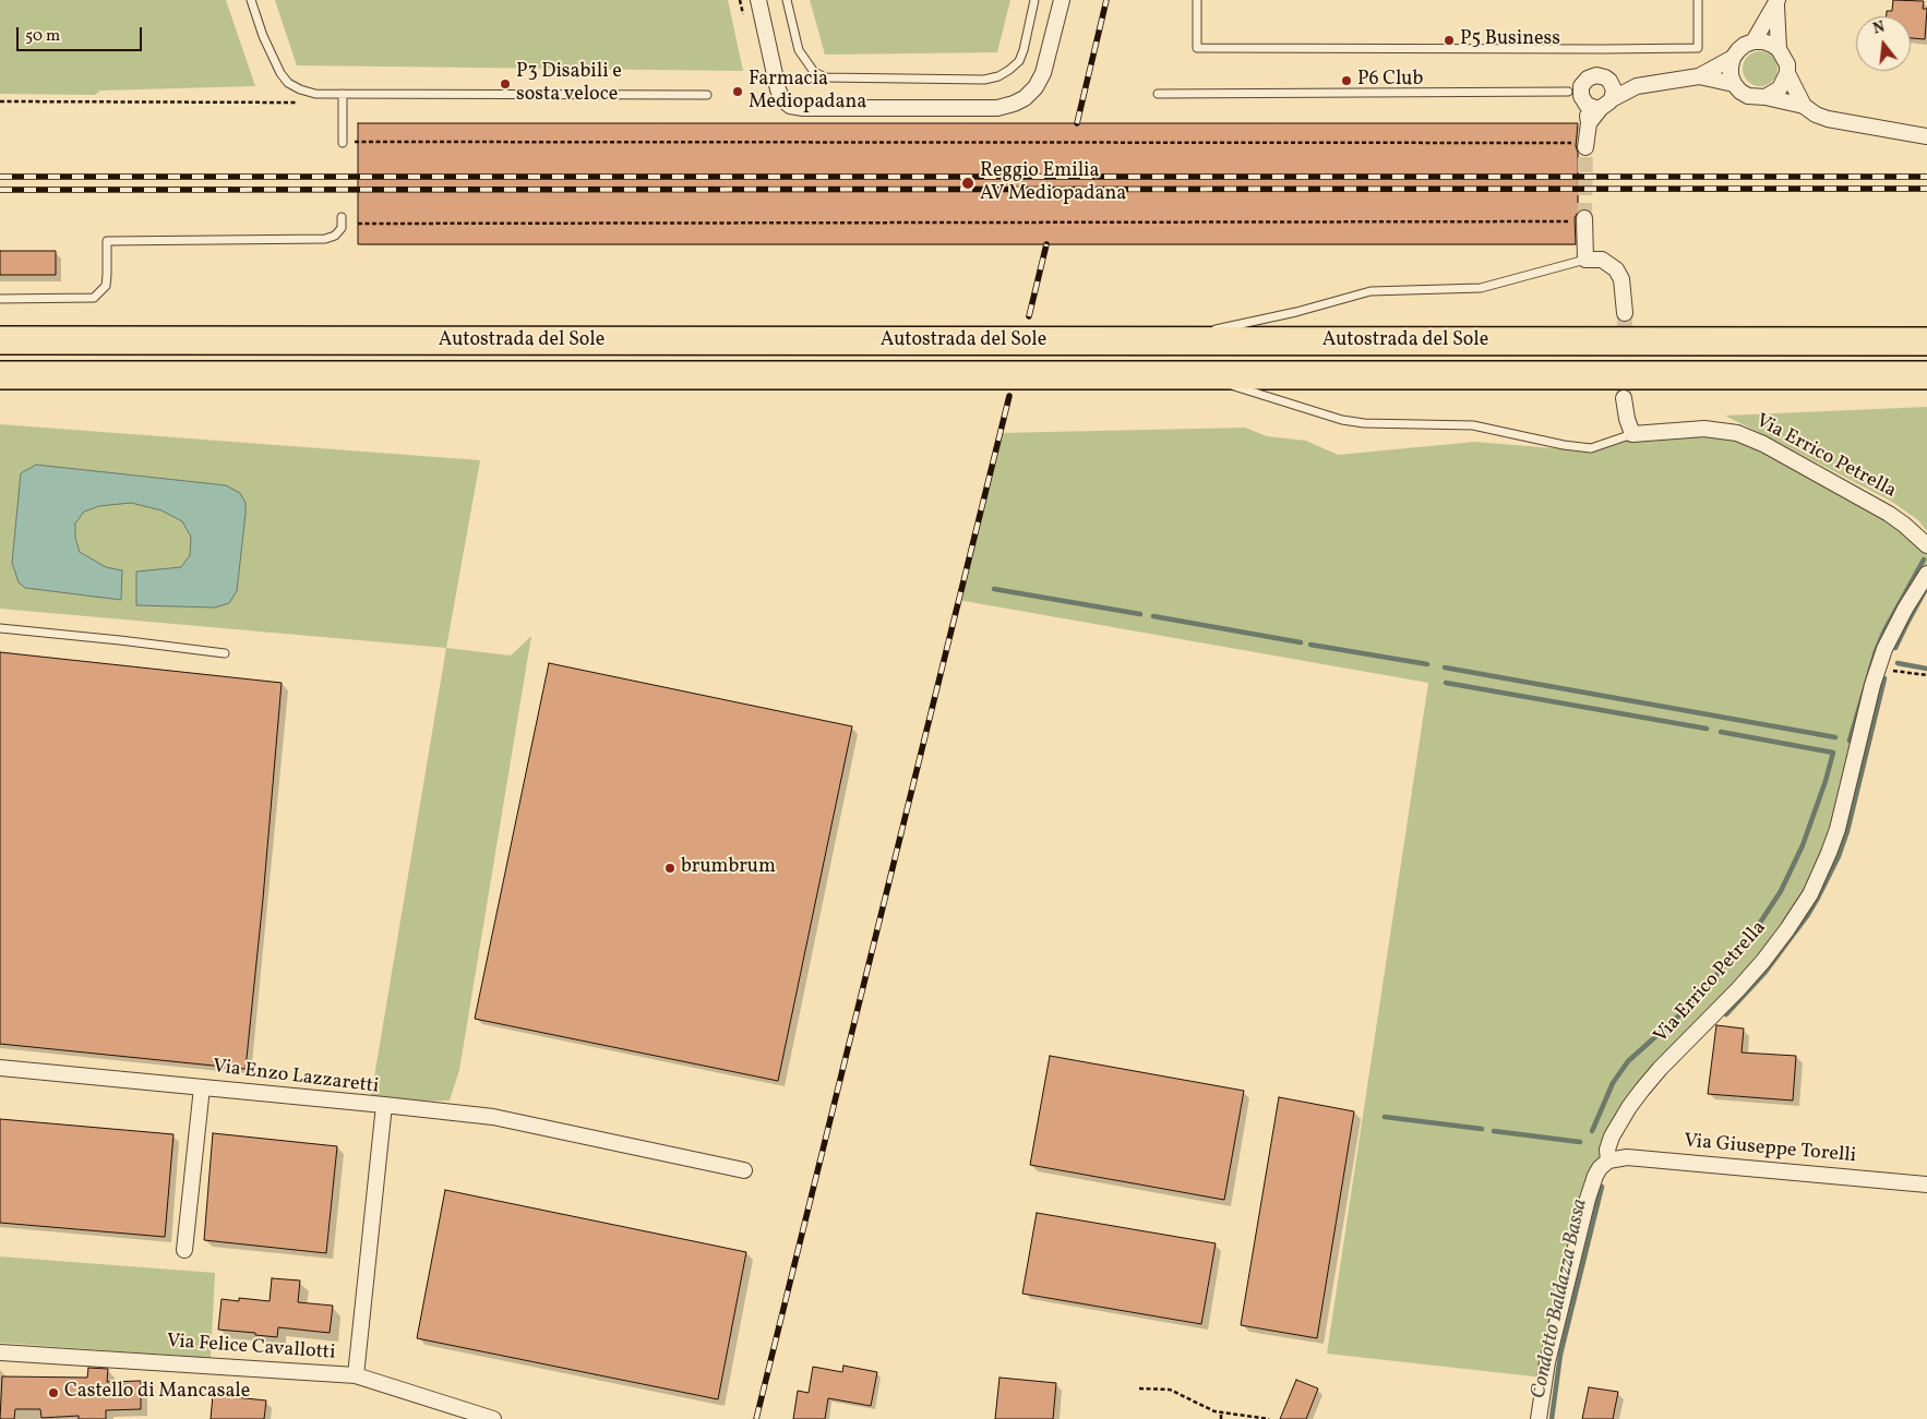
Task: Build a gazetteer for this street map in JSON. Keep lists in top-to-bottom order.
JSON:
{
  "streets": {
    "highway": ["Autostrada del Sole"],
    "street": [
      "Via Errico Petrella",
      "Via Enzo Lazzaretti",
      "Via Giuseppe Torelli",
      "Via Felice Cavallotti"
    ]
  },
  "crossings": [
    ["Via Errico Petrella", "Via Giuseppe Torelli"],
    ["Via Enzo Lazzaretti", "Via Felice Cavallotti"]
  ],
  "water": ["Condotto Baldazza Bassa"],
  "places": [
    "P5 Business",
    "P6 Club",
    "P3 Disabili e sosta veloce",
    "Farmacia Mediopadana",
    "Reggio Emilia AV Mediopadana",
    "brumbrum",
    "Castello di Mancasale"
  ],
  "scale_bar": "50 m",
  "north": "top"
}
